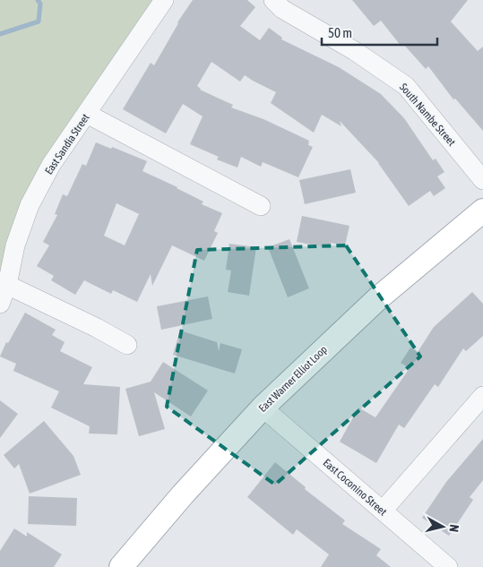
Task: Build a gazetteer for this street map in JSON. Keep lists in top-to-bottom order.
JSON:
{
  "streets": {
    "main road": ["East Warner Elliot Loop"],
    "street": ["South Nambe Street", "East Sandia Street", "East Coconino Street"]
  },
  "crossings": [
    ["East Warner Elliot Loop", "East Coconino Street"]
  ],
  "scale_bar": "50 m",
  "north": "right"
}
